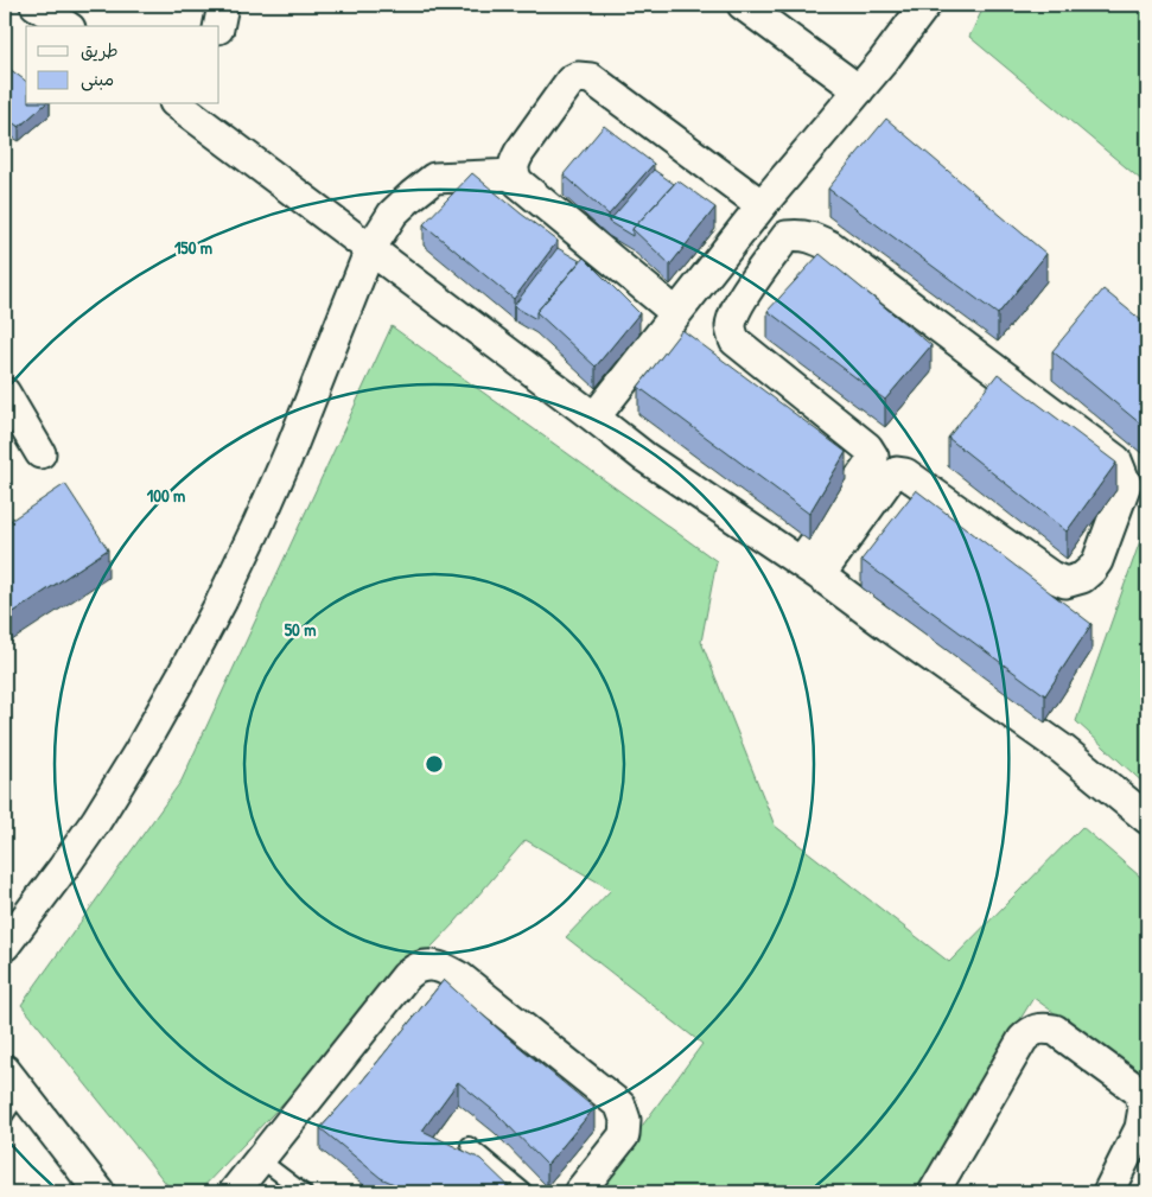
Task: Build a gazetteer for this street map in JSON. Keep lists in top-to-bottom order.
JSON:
{
  "legend": ["طريق", "مبنى"],
  "rings": ["150 m", "100 m", "50 m"]
}
